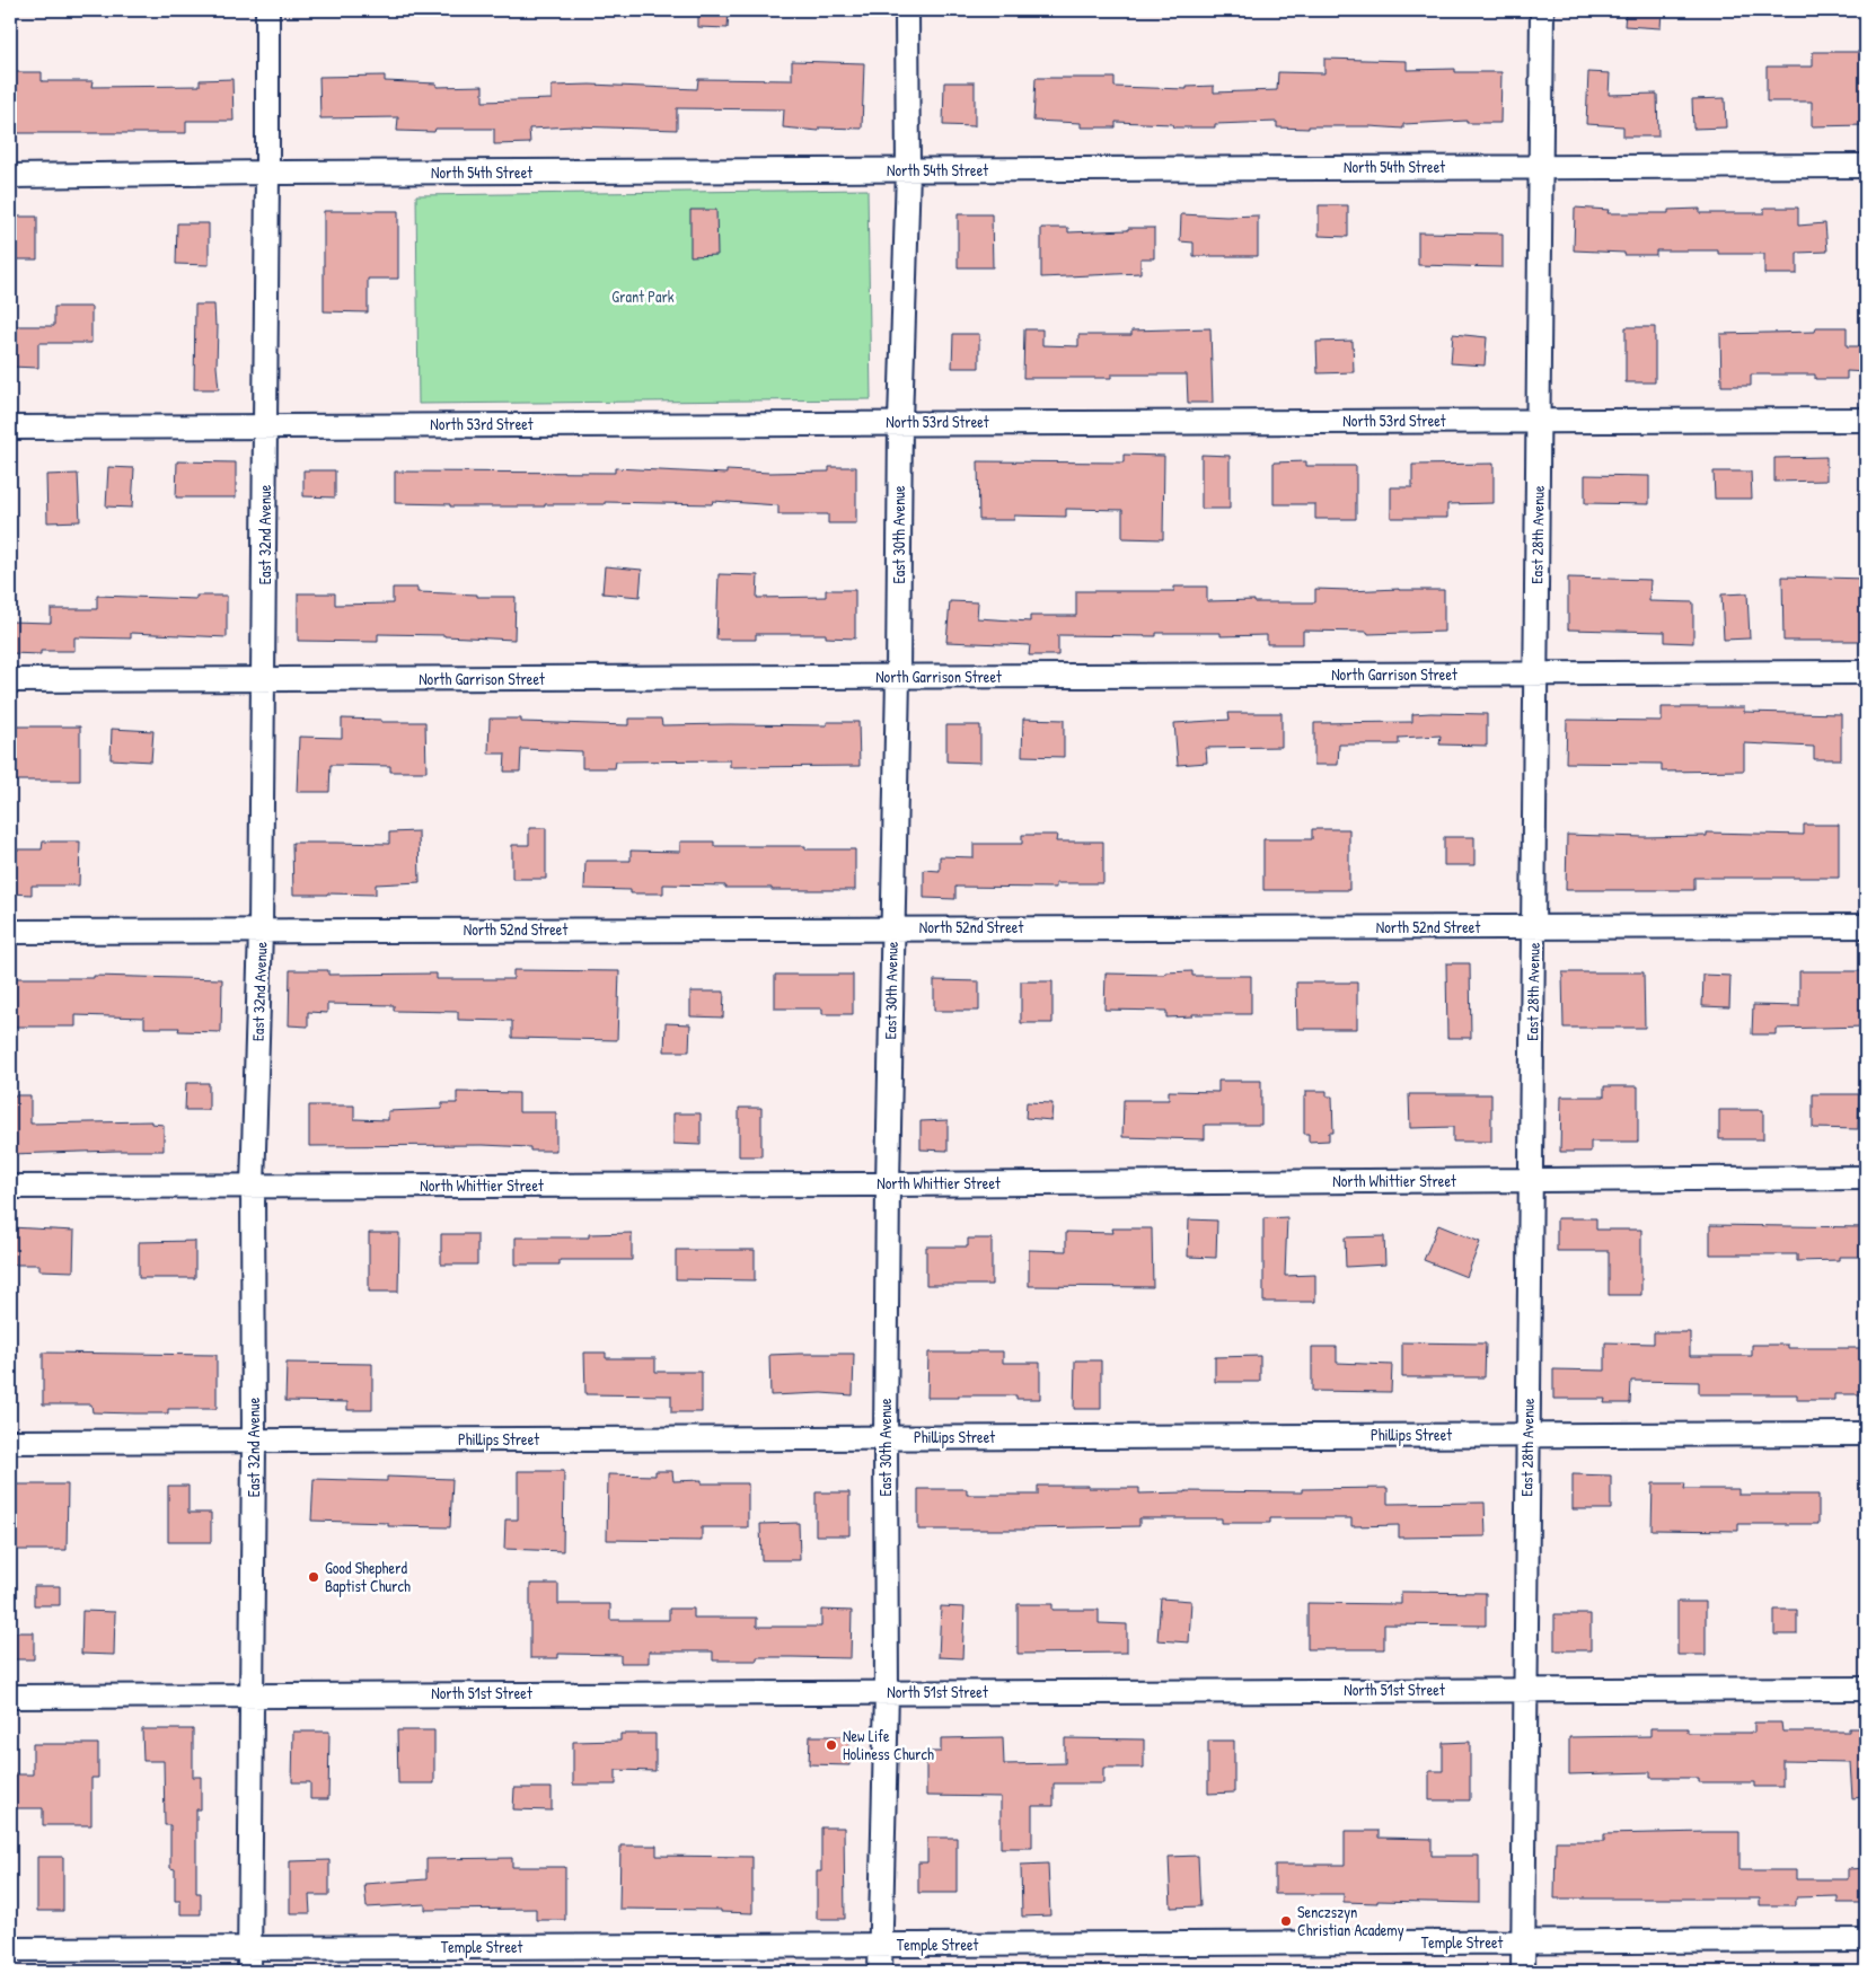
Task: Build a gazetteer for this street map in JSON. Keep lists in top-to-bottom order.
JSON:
{
  "streets": {
    "street": [
      "North 54th Street",
      "North 53rd Street",
      "East 32nd Avenue",
      "East 30th Avenue",
      "East 28th Avenue",
      "North Garrison Street",
      "North 52nd Street",
      "North Whittier Street",
      "Phillips Street",
      "North 51st Street",
      "Temple Street"
    ]
  },
  "crossings": [
    ["North 54th Street", "East 32nd Avenue"],
    ["North 54th Street", "East 30th Avenue"],
    ["North 54th Street", "East 28th Avenue"],
    ["North 53rd Street", "East 32nd Avenue"],
    ["North 53rd Street", "East 30th Avenue"],
    ["North 53rd Street", "East 28th Avenue"],
    ["East 32nd Avenue", "North Garrison Street"],
    ["East 32nd Avenue", "North 52nd Street"],
    ["East 32nd Avenue", "North Whittier Street"],
    ["East 32nd Avenue", "Phillips Street"],
    ["East 32nd Avenue", "North 51st Street"],
    ["East 32nd Avenue", "Temple Street"],
    ["East 30th Avenue", "North Garrison Street"],
    ["East 30th Avenue", "North 52nd Street"],
    ["East 30th Avenue", "North Whittier Street"],
    ["East 30th Avenue", "Phillips Street"],
    ["East 30th Avenue", "North 51st Street"],
    ["East 30th Avenue", "Temple Street"],
    ["East 28th Avenue", "North Garrison Street"],
    ["East 28th Avenue", "North 52nd Street"],
    ["East 28th Avenue", "North Whittier Street"],
    ["East 28th Avenue", "Phillips Street"],
    ["East 28th Avenue", "North 51st Street"],
    ["East 28th Avenue", "Temple Street"]
  ],
  "parks": ["Grant Park"],
  "places": ["Good Shepherd Baptist Church", "New Life Holiness Church", "Senczszyn Christian Academy"]
}
